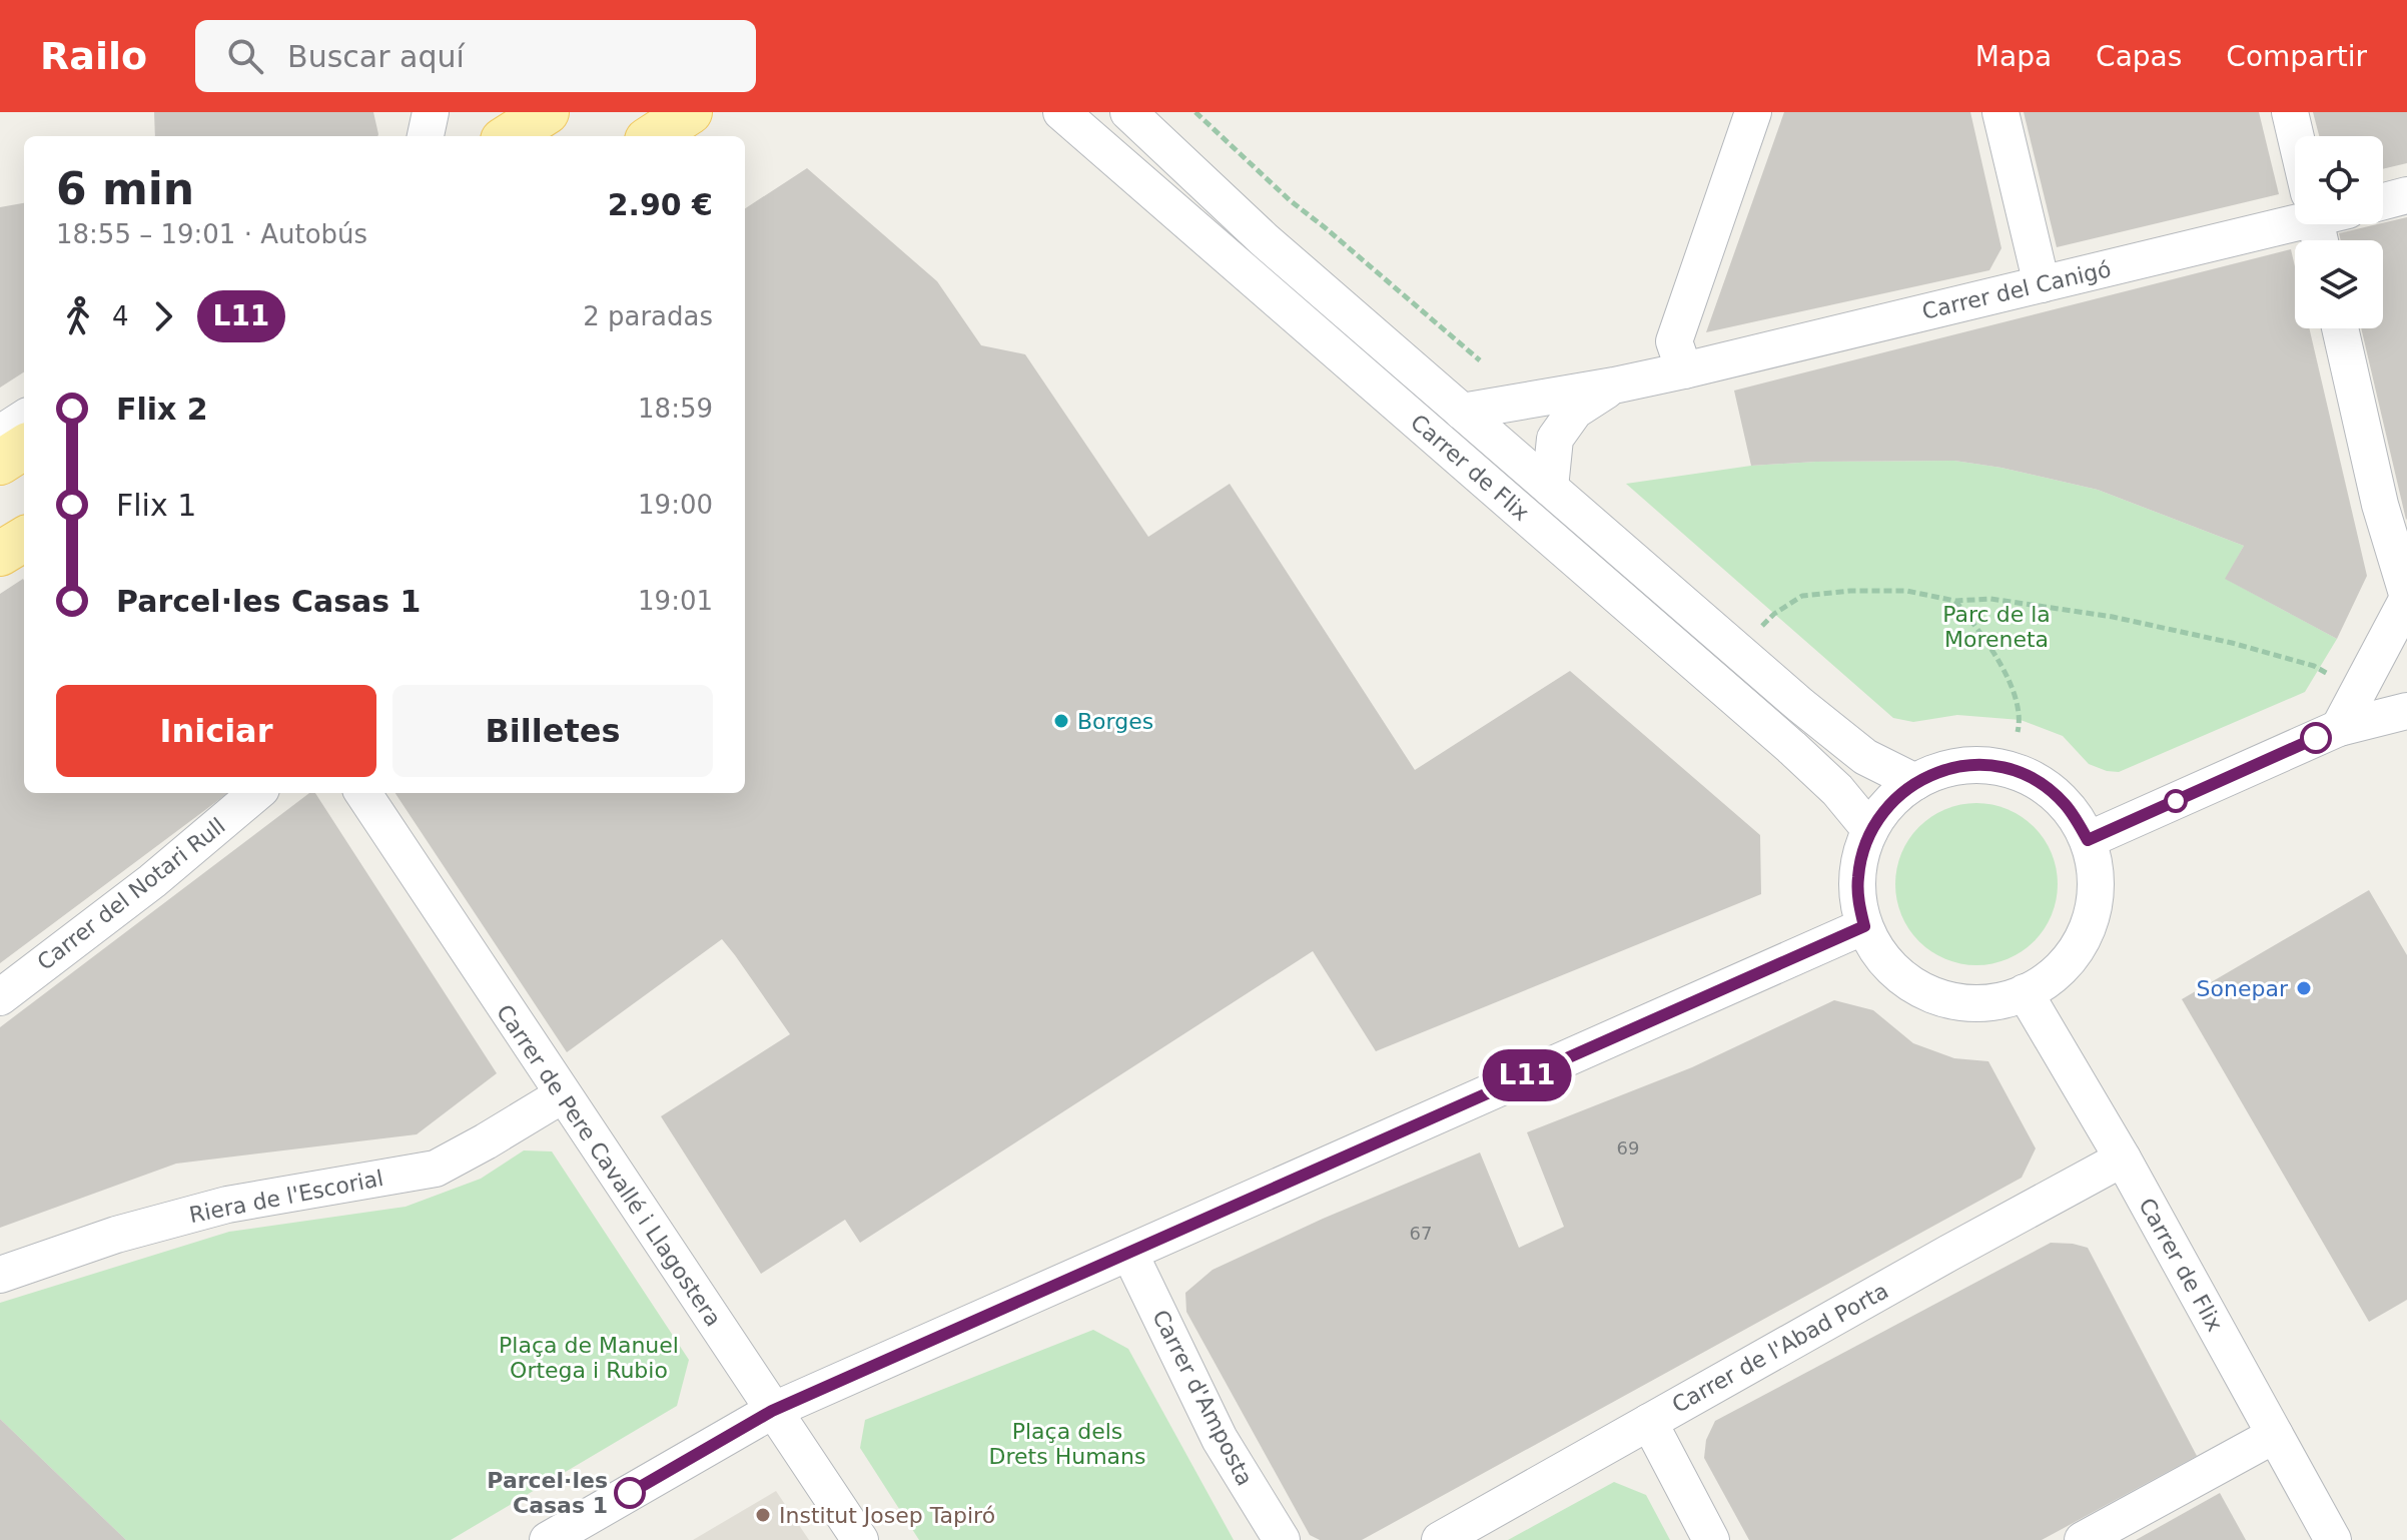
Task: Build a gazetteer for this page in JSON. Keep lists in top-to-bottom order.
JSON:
{
  "streets": {
    "street": [
      "Carrer del Canigó",
      "Carrer de Flix",
      "Carrer del Notari Rull",
      "Carrer de Pere Cavallé i Llagostera",
      "Riera de l'Escorial",
      "Carrer de l'Abad Porta",
      "Carrer d'Amposta"
    ]
  },
  "crossings": [
    ["Carrer del Canigó", "Carrer de Flix"],
    ["Carrer de Flix", "Carrer de l'Abad Porta"],
    ["Carrer de Pere Cavallé i Llagostera", "Riera de l'Escorial"]
  ],
  "parks": ["Parc de la Moreneta", "Plaça de Manuel Ortega i Rubio", "Plaça dels Drets Humans"],
  "places": [
    "Borges",
    "Sonepar",
    "Parcel·les Casas 1",
    "Institut Josep Tapiró"
  ],
  "lines": ["bus line L11"],
  "house_numbers": ["69", "67"],
  "page": {
    "header": "Railo",
    "search": "Buscar aquí",
    "nav": ["Mapa", "Capas", "Compartir"],
    "on_map": "L11",
    "heading": ["6 min", "18:55 – 19:01 · Autobús", "2.90 €"],
    "legs": ["4", "L11", "2 paradas"],
    "list": [
      {
        "name": "Flix 2",
        "value": "18:59"
      },
      {
        "name": "Flix 1",
        "value": "19:00"
      },
      {
        "name": "Parcel·les Casas 1",
        "value": "19:01"
      }
    ],
    "buttons": ["Iniciar", "Billetes"]
  }
}
